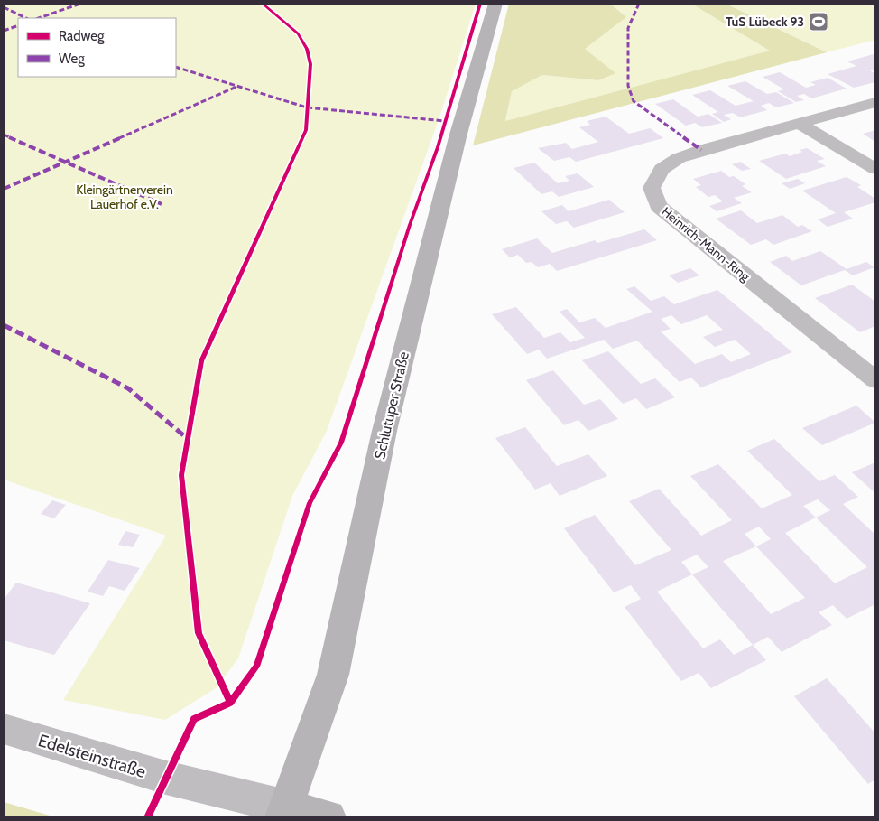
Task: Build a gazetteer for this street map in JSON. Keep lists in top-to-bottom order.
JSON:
{
  "streets": {
    "main road": ["Schlutuper Straße"],
    "street": ["Heinrich-Mann-Ring", "Edelsteinstraße"]
  },
  "crossings": [
    ["Schlutuper Straße", "Edelsteinstraße"]
  ],
  "parks": ["Kleingärtnerverein Lauerhof e.V."],
  "places": {
    "sports": ["TuS Lübeck 93"]
  },
  "legend": ["Radweg", "Weg"]
}
